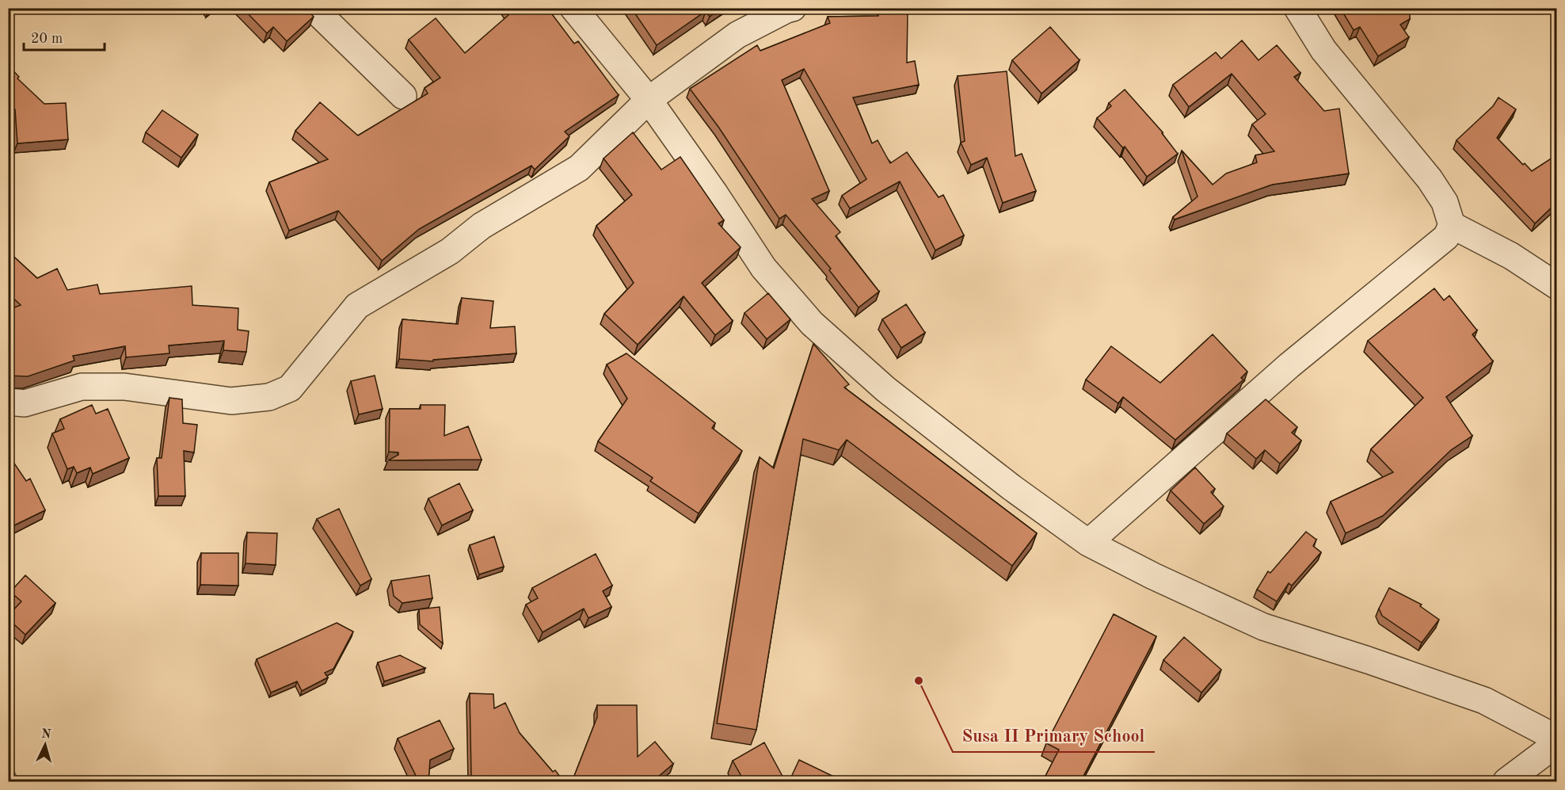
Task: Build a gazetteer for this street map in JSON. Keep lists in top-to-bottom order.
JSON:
{
  "places": ["Susa II Primary School"],
  "scale_bar": "20 m",
  "north": "top"
}
